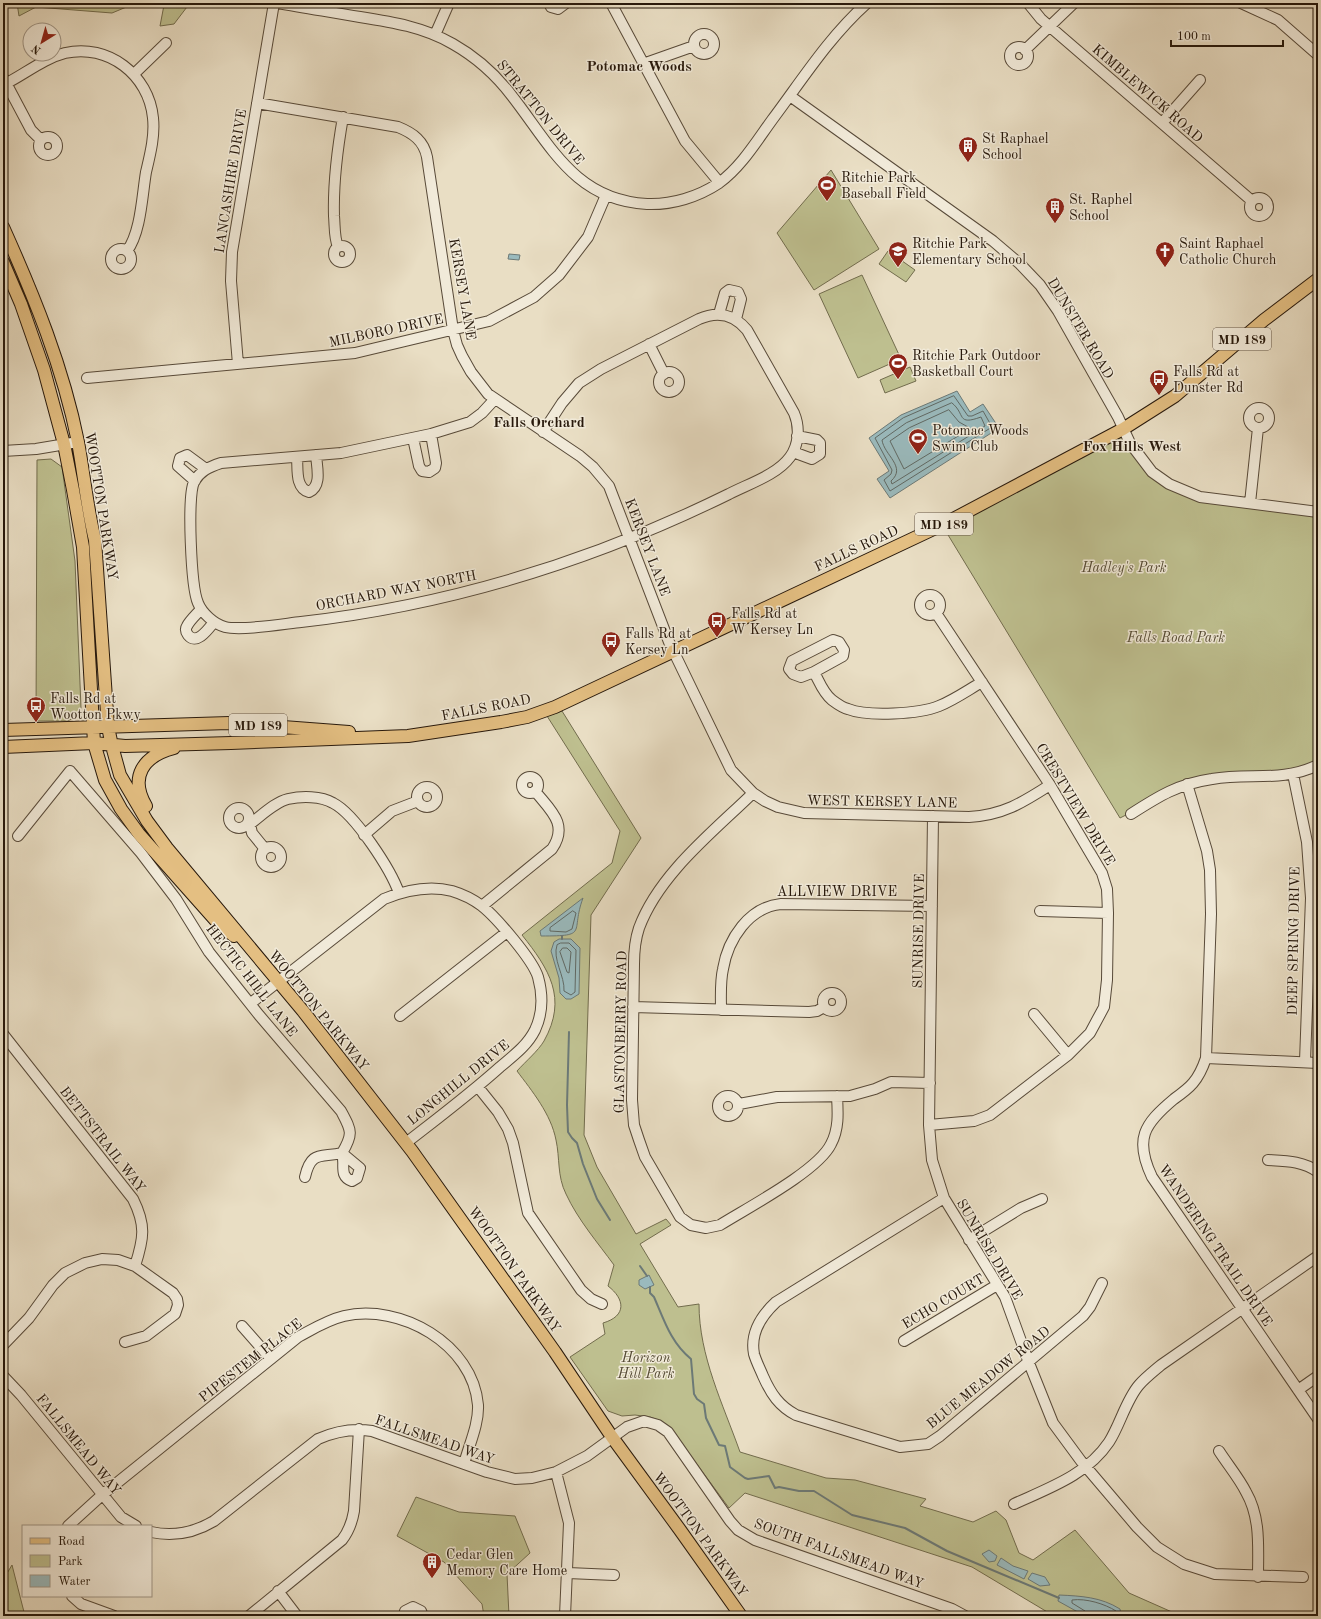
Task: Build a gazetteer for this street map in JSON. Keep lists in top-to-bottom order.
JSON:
{
  "streets": {
    "main road": ["MD 189", "WOOTTON PARKWAY", "FALLS ROAD"],
    "street": [
      "KIMBLEWICK ROAD",
      "STRATTON DRIVE",
      "LANCASHIRE DRIVE",
      "KERSEY LANE",
      "DUNSTER ROAD",
      "MILBORO DRIVE",
      "ORCHARD WAY NORTH",
      "WEST KERSEY LANE",
      "CRESTVIEW DRIVE",
      "ALLVIEW DRIVE",
      "SUNRISE DRIVE",
      "DEEP SPRING DRIVE",
      "HECTIC HILL LANE",
      "GLASTONBERRY ROAD",
      "LONGHILL DRIVE",
      "BETTSTRAIL WAY",
      "WANDERING TRAIL DRIVE",
      "ECHO COURT",
      "PIPESTEM PLACE",
      "BLUE MEADOW ROAD",
      "FALLSMEAD WAY",
      "SOUTH FALLSMEAD WAY"
    ]
  },
  "crossings": [
    ["STRATTON DRIVE", "DUNSTER ROAD"],
    ["STRATTON DRIVE", "MILBORO DRIVE"],
    ["LANCASHIRE DRIVE", "KERSEY LANE"],
    ["LANCASHIRE DRIVE", "MILBORO DRIVE"],
    ["KERSEY LANE", "MILBORO DRIVE"],
    ["KERSEY LANE", "FALLS ROAD"],
    ["KERSEY LANE", "ORCHARD WAY NORTH"],
    ["KERSEY LANE", "WEST KERSEY LANE"],
    ["DUNSTER ROAD", "FALLS ROAD"],
    ["WOOTTON PARKWAY", "FALLS ROAD"],
    ["WOOTTON PARKWAY", "LONGHILL DRIVE"],
    ["WOOTTON PARKWAY", "FALLSMEAD WAY"],
    ["WOOTTON PARKWAY", "SOUTH FALLSMEAD WAY"],
    ["FALLS ROAD", "WEST KERSEY LANE"],
    ["WEST KERSEY LANE", "CRESTVIEW DRIVE"],
    ["WEST KERSEY LANE", "SUNRISE DRIVE"],
    ["WEST KERSEY LANE", "GLASTONBERRY ROAD"],
    ["CRESTVIEW DRIVE", "SUNRISE DRIVE"],
    ["ALLVIEW DRIVE", "SUNRISE DRIVE"],
    ["SUNRISE DRIVE", "ECHO COURT"],
    ["SUNRISE DRIVE", "BLUE MEADOW ROAD"],
    ["HECTIC HILL LANE", "LONGHILL DRIVE"],
    ["PIPESTEM PLACE", "FALLSMEAD WAY"],
    ["FALLSMEAD WAY", "SOUTH FALLSMEAD WAY"]
  ],
  "districts": ["Potomac Woods", "Falls Orchard", "Fox Hills West"],
  "parks": ["Hadley's Park", "Falls Road Park", "Horizon Hill Park"],
  "places": {
    "building": ["St Raphael School", "St. Raphel School", "Cedar Glen Memory Care Home"],
    "sports": ["Ritchie Park Baseball Field", "Ritchie Park Outdoor Basketball Court", "Potomac Woods Swim Club"],
    "school or university": ["Ritchie Park Elementary School"],
    "church": ["Saint Raphael Catholic Church"],
    "bus stop": [
      "Falls Rd at Dunster Rd",
      "Falls Rd at W Kersey Ln",
      "Falls Rd at Kersey Ln",
      "Falls Rd at Wootton Pkwy"
    ]
  },
  "legend": ["Road", "Park", "Water"],
  "scale_bar": "100 m",
  "north": "bottom left"
}
